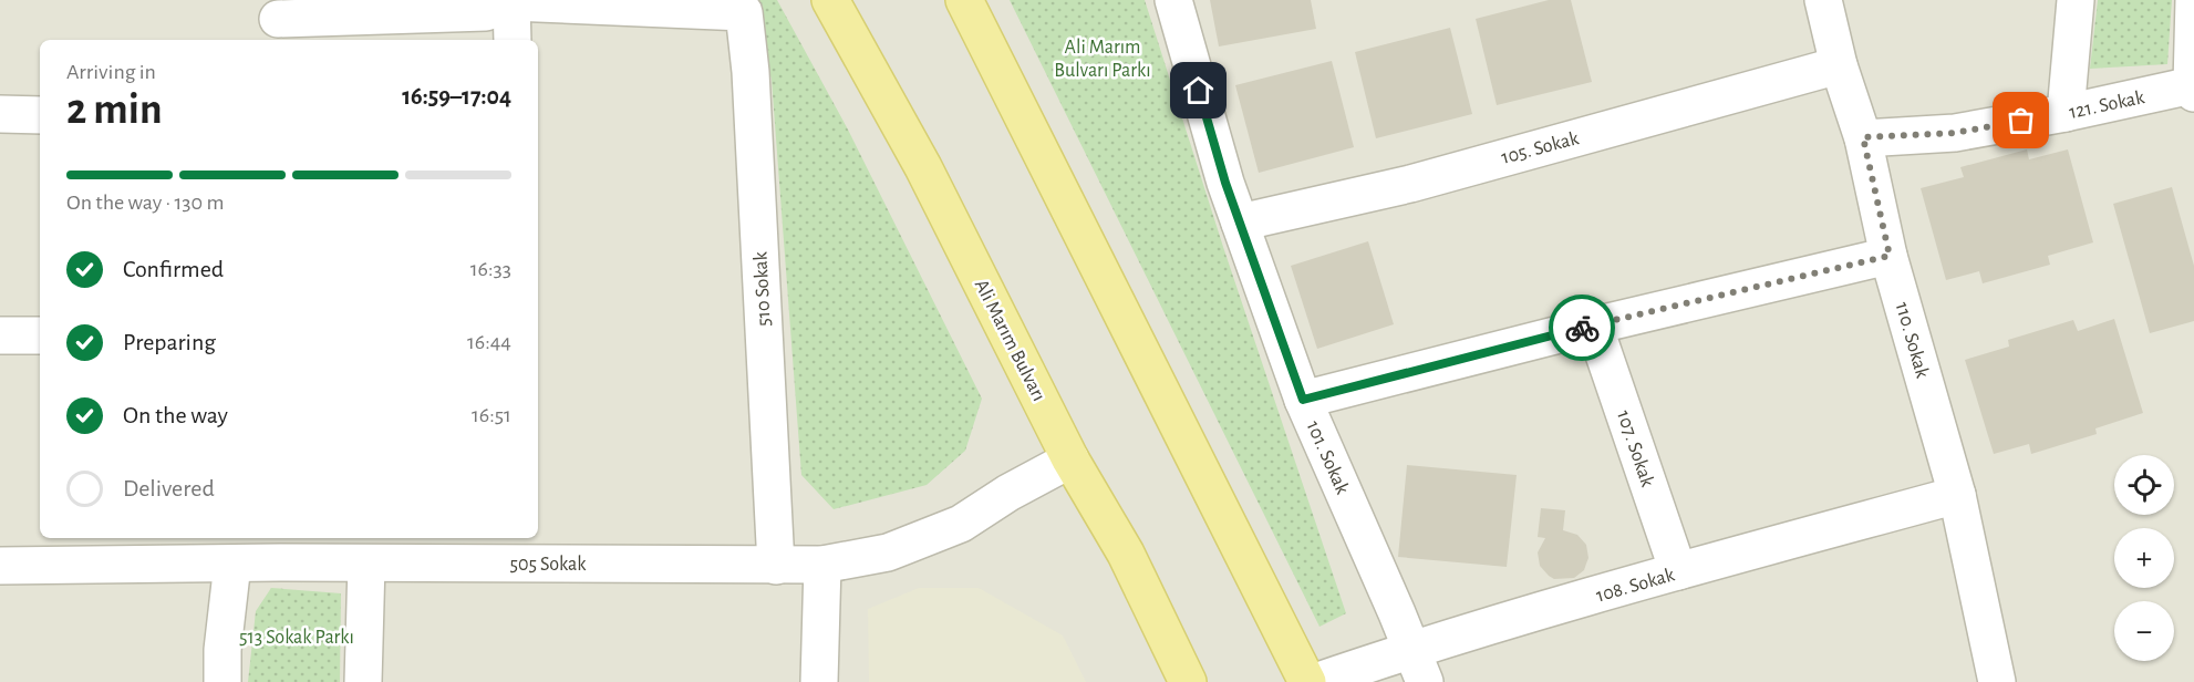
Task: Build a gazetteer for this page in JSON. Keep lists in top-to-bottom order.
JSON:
{
  "streets": {
    "main road": ["Ali Marım Bulvarı"],
    "street": [
      "121. Sokak",
      "105. Sokak",
      "510 Sokak",
      "110. Sokak",
      "107. Sokak",
      "101. Sokak",
      "505 Sokak",
      "108. Sokak"
    ]
  },
  "crossings": [
    ["121. Sokak", "110. Sokak"],
    ["105. Sokak", "110. Sokak"],
    ["105. Sokak", "101. Sokak"],
    ["510 Sokak", "505 Sokak"],
    ["Ali Marım Bulvarı", "505 Sokak"],
    ["110. Sokak", "108. Sokak"],
    ["107. Sokak", "108. Sokak"],
    ["101. Sokak", "108. Sokak"]
  ],
  "parks": ["Ali Marım Bulvarı Parkı", "513 Sokak Parkı"],
  "page": {
    "heading": ["2 min", "Arriving in", "16:59–17:04"],
    "bar": "On the way · 130 m",
    "list": [
      ["Confirmed", "16:33"],
      ["Preparing", "16:44"],
      ["On the way", "16:51"],
      "Delivered"
    ],
    "map_buttons": ["+", "−"]
  }
}
